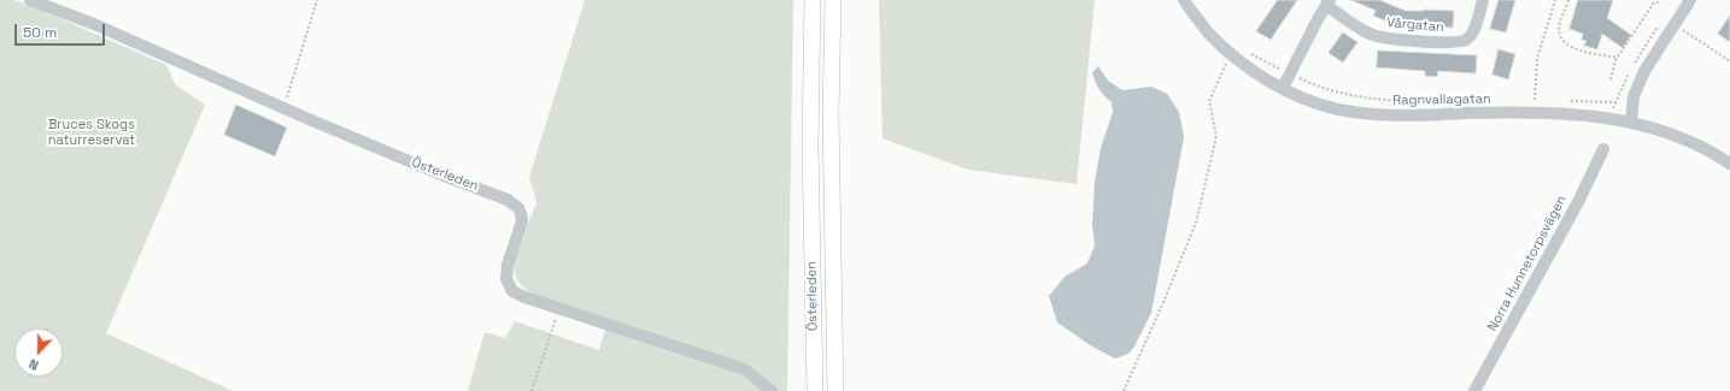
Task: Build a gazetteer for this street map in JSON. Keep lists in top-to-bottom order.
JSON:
{
  "streets": {
    "main road": ["Österleden"],
    "street": ["Vårgatan", "Ragnvallagatan", "Norra Hunnetorpsvägen"]
  },
  "parks": ["Bruces Skogs naturreservat"],
  "scale_bar": "50 m",
  "north": "bottom"
}
